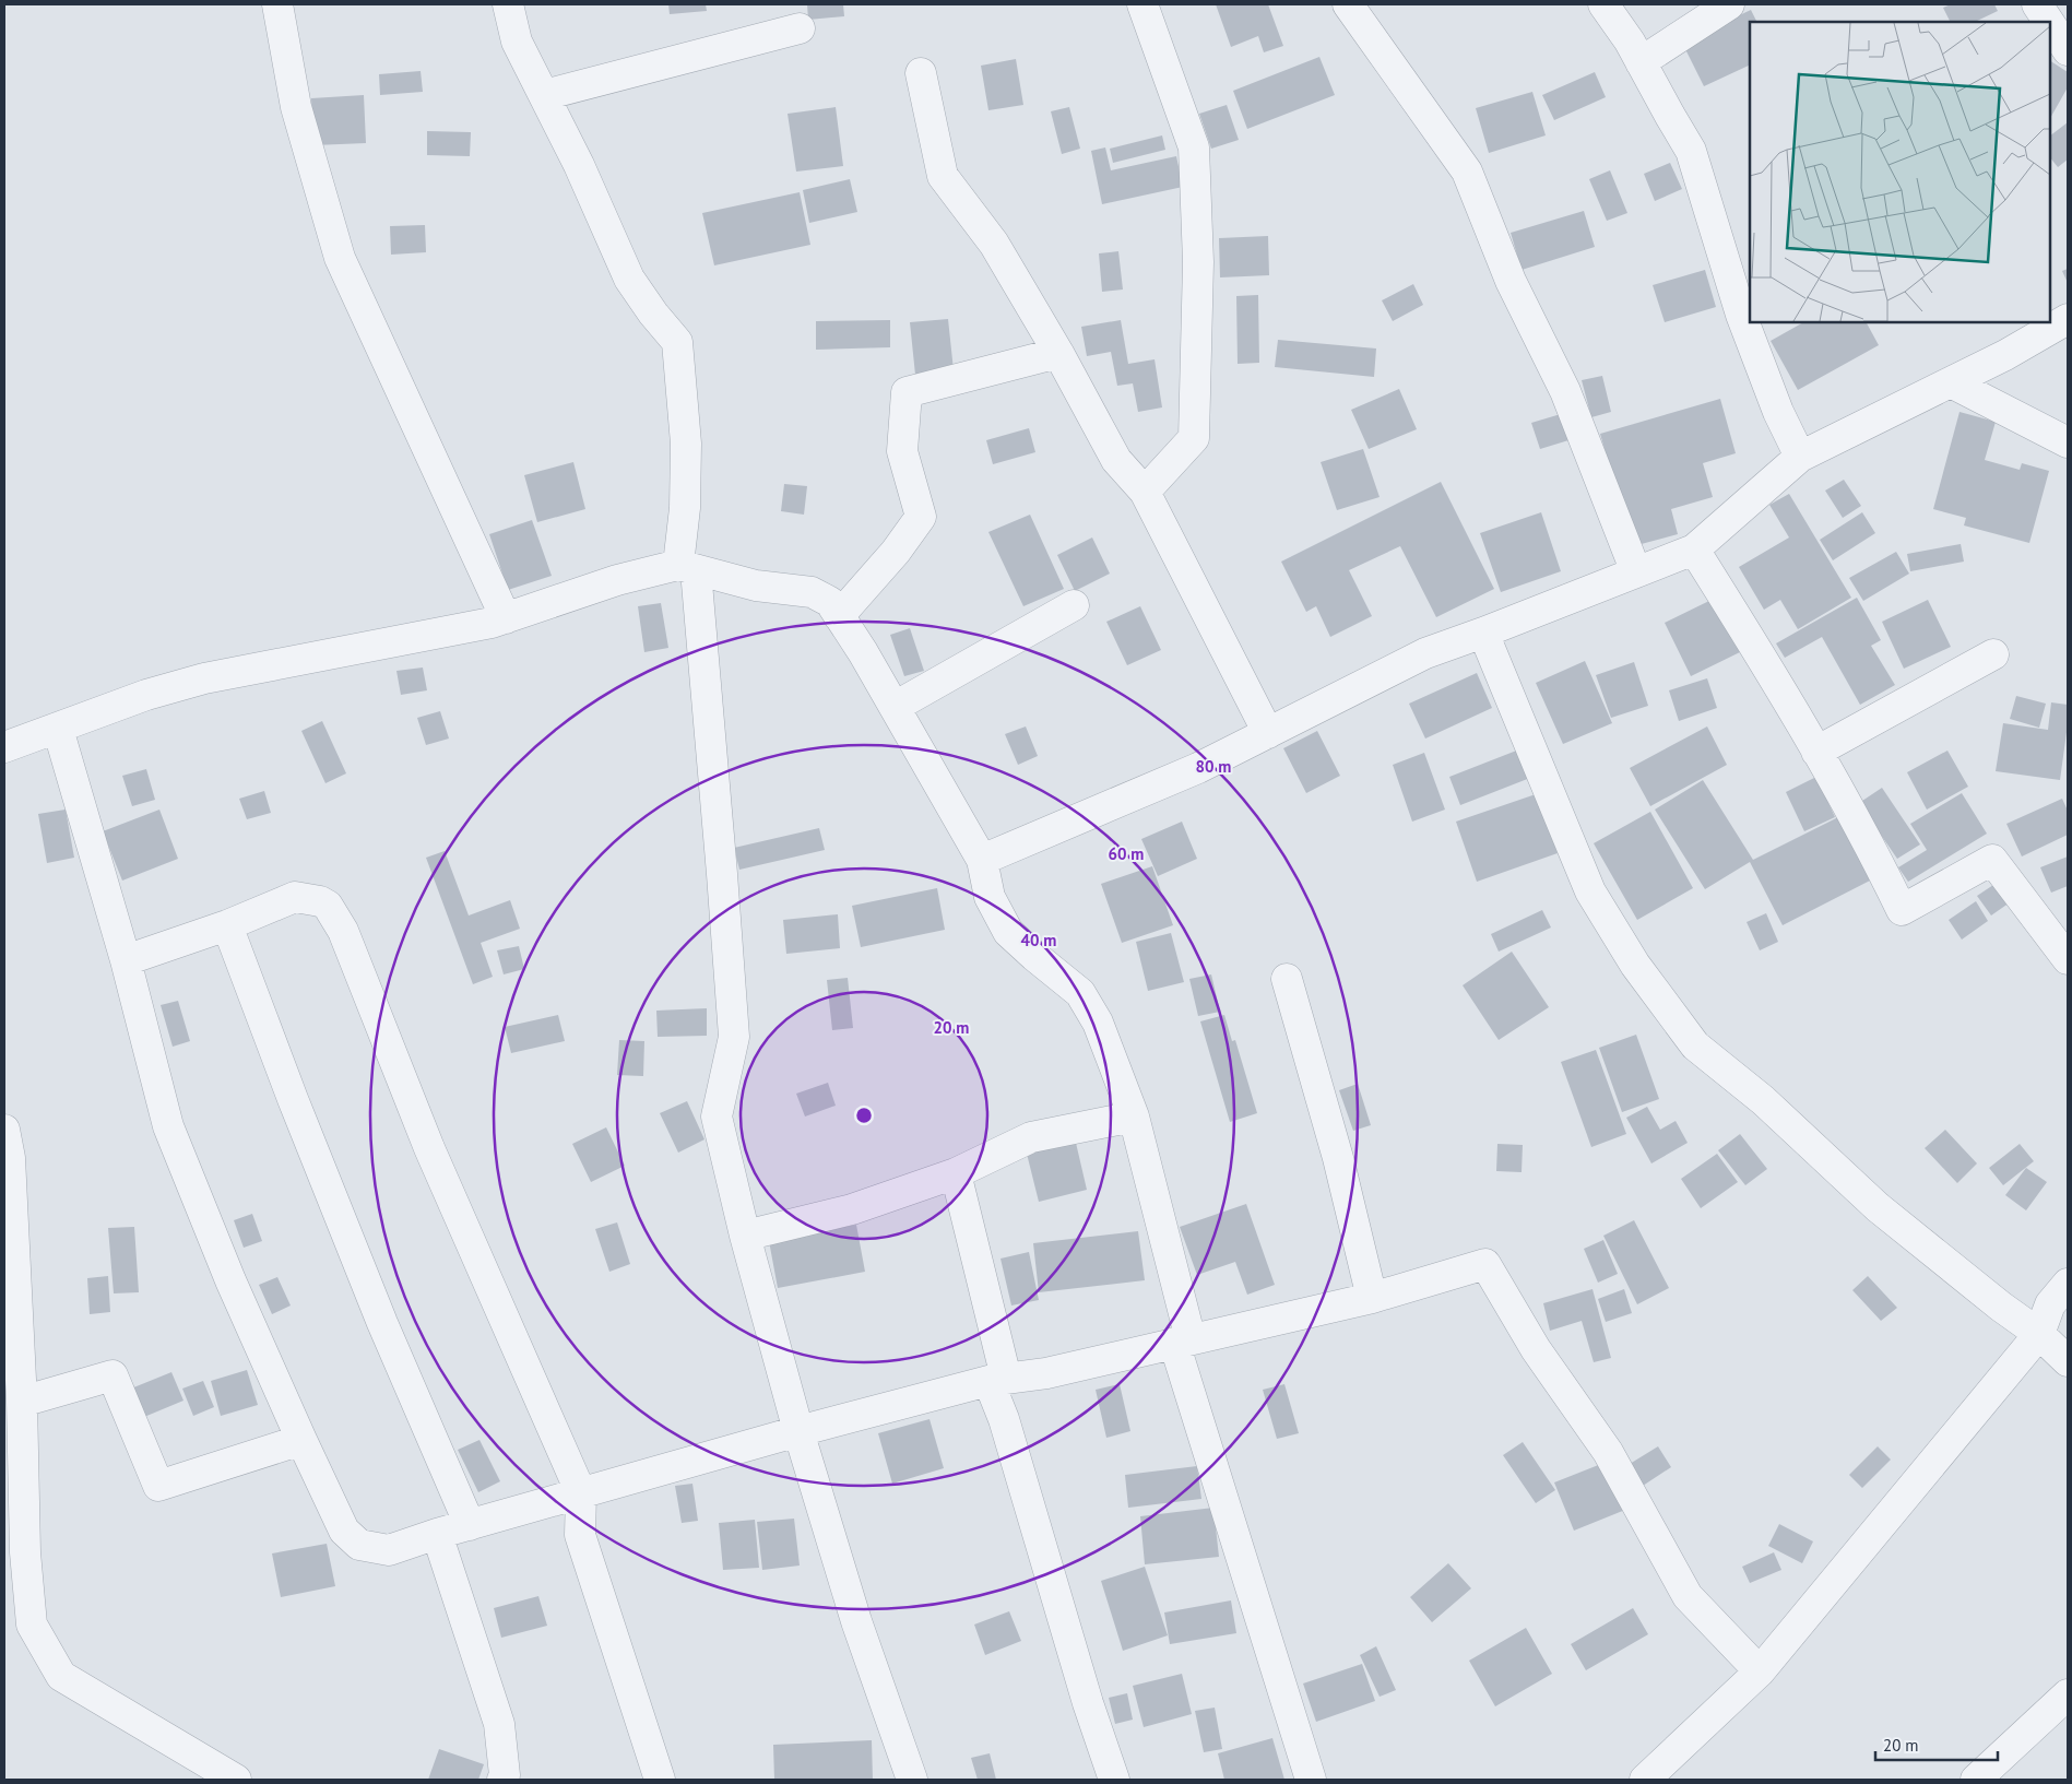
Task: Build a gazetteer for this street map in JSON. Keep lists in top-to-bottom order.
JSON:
{
  "scale_bar": "20 m",
  "rings": [
    "80 m",
    "60 m",
    "40 m",
    "20 m"
  ]
}
